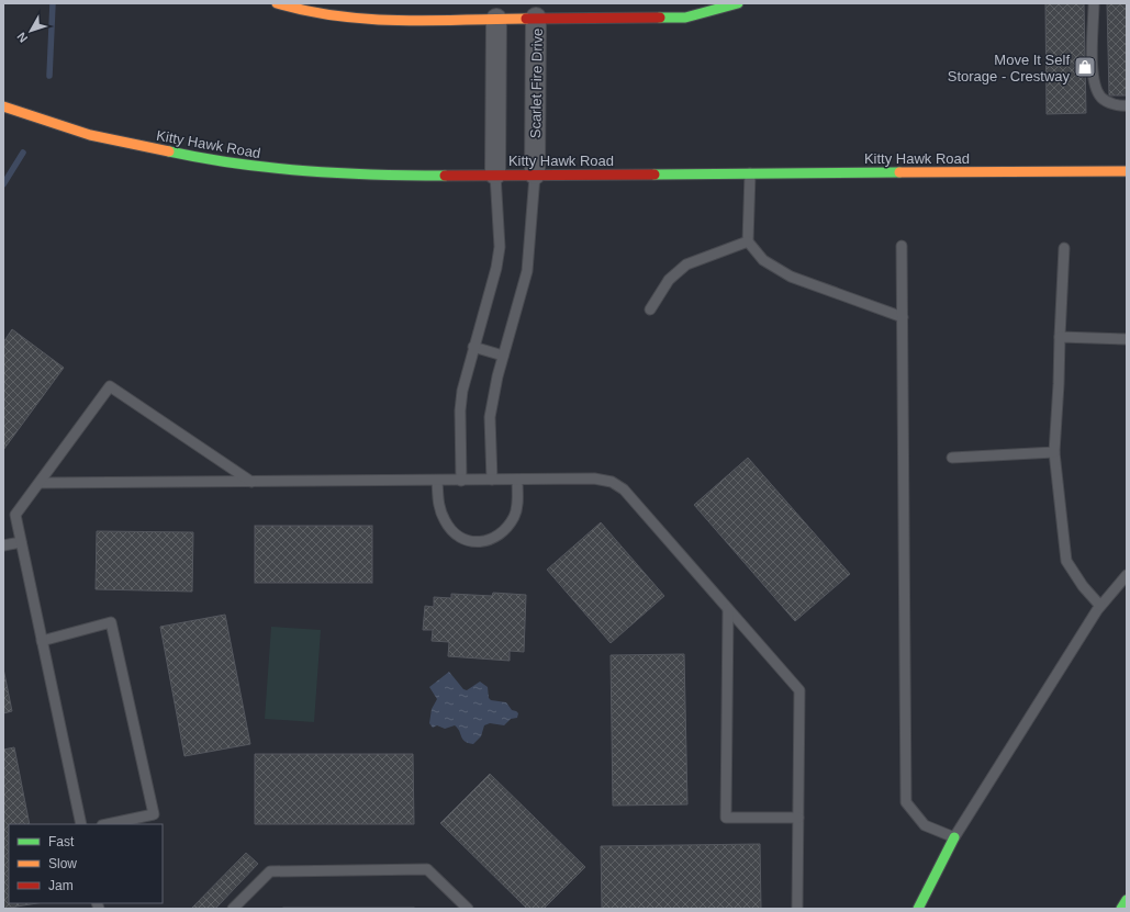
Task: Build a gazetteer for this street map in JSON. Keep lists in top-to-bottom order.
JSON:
{
  "streets": {
    "main road": ["Kitty Hawk Road"],
    "street": ["Scarlet Fire Drive"]
  },
  "crossings": [
    ["Scarlet Fire Drive", "Kitty Hawk Road"]
  ],
  "places": {
    "shop": ["Move It Self Storage - Crestway"]
  },
  "legend": ["Fast", "Slow", "Jam"],
  "north": "bottom left"
}
